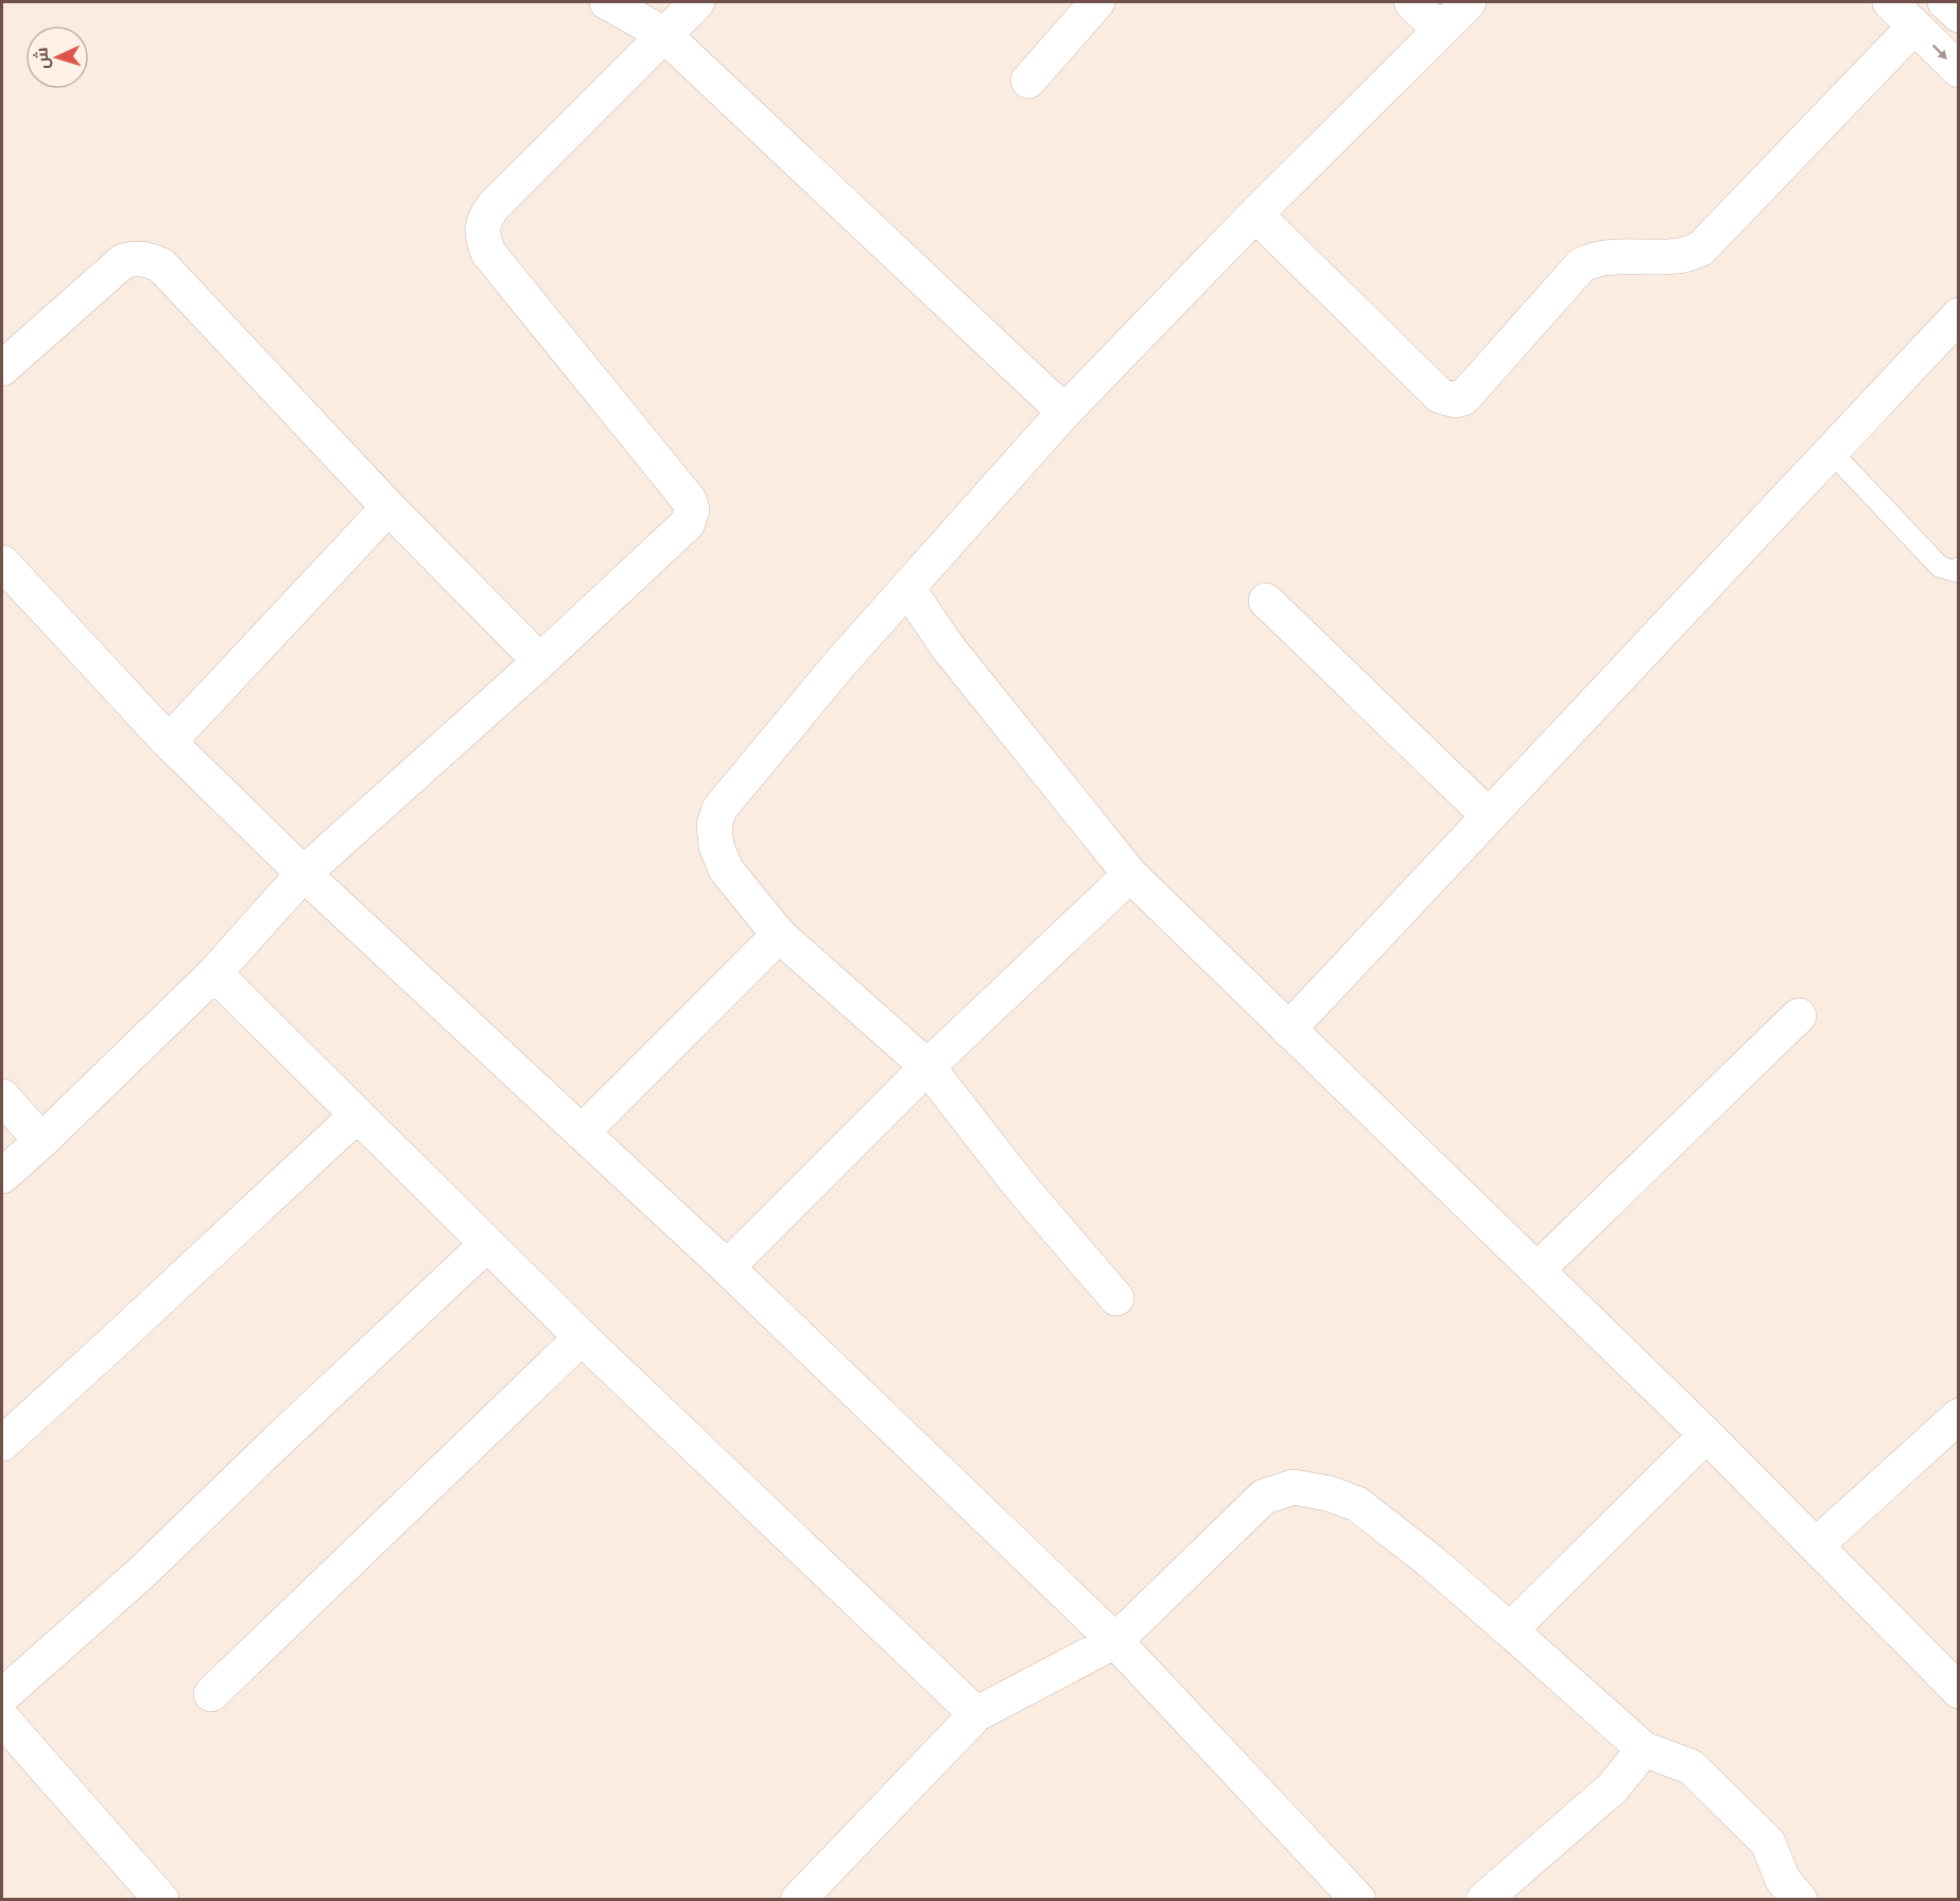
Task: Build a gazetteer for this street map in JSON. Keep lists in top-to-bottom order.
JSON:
{
  "north": "left"
}
